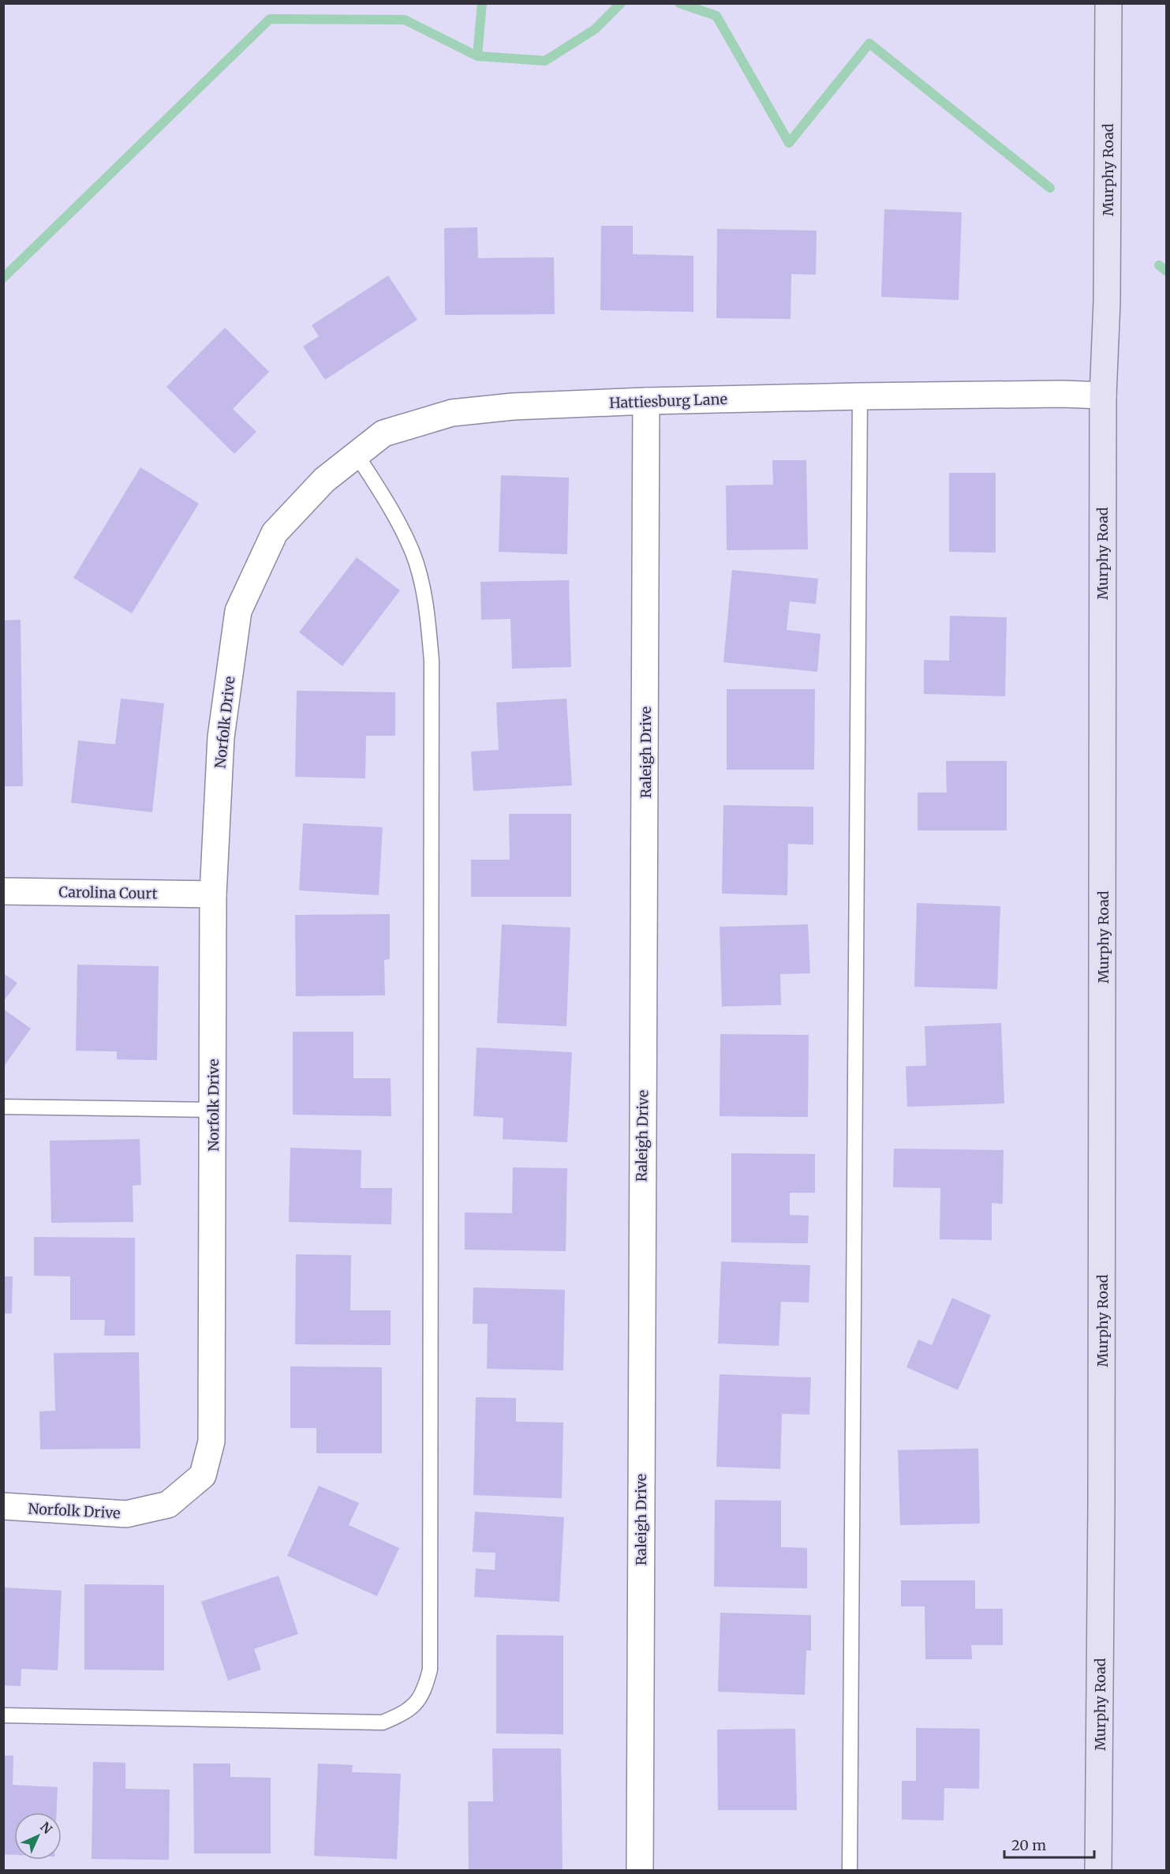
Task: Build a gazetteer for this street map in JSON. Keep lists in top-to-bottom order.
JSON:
{
  "streets": {
    "main road": ["Murphy Road"],
    "street": [
      "Hattiesburg Lane",
      "Norfolk Drive",
      "Raleigh Drive",
      "Carolina Court"
    ]
  },
  "crossings": [
    ["Murphy Road", "Hattiesburg Lane"],
    ["Hattiesburg Lane", "Norfolk Drive"],
    ["Hattiesburg Lane", "Raleigh Drive"],
    ["Norfolk Drive", "Carolina Court"]
  ],
  "scale_bar": "20 m",
  "north": "top right"
}
